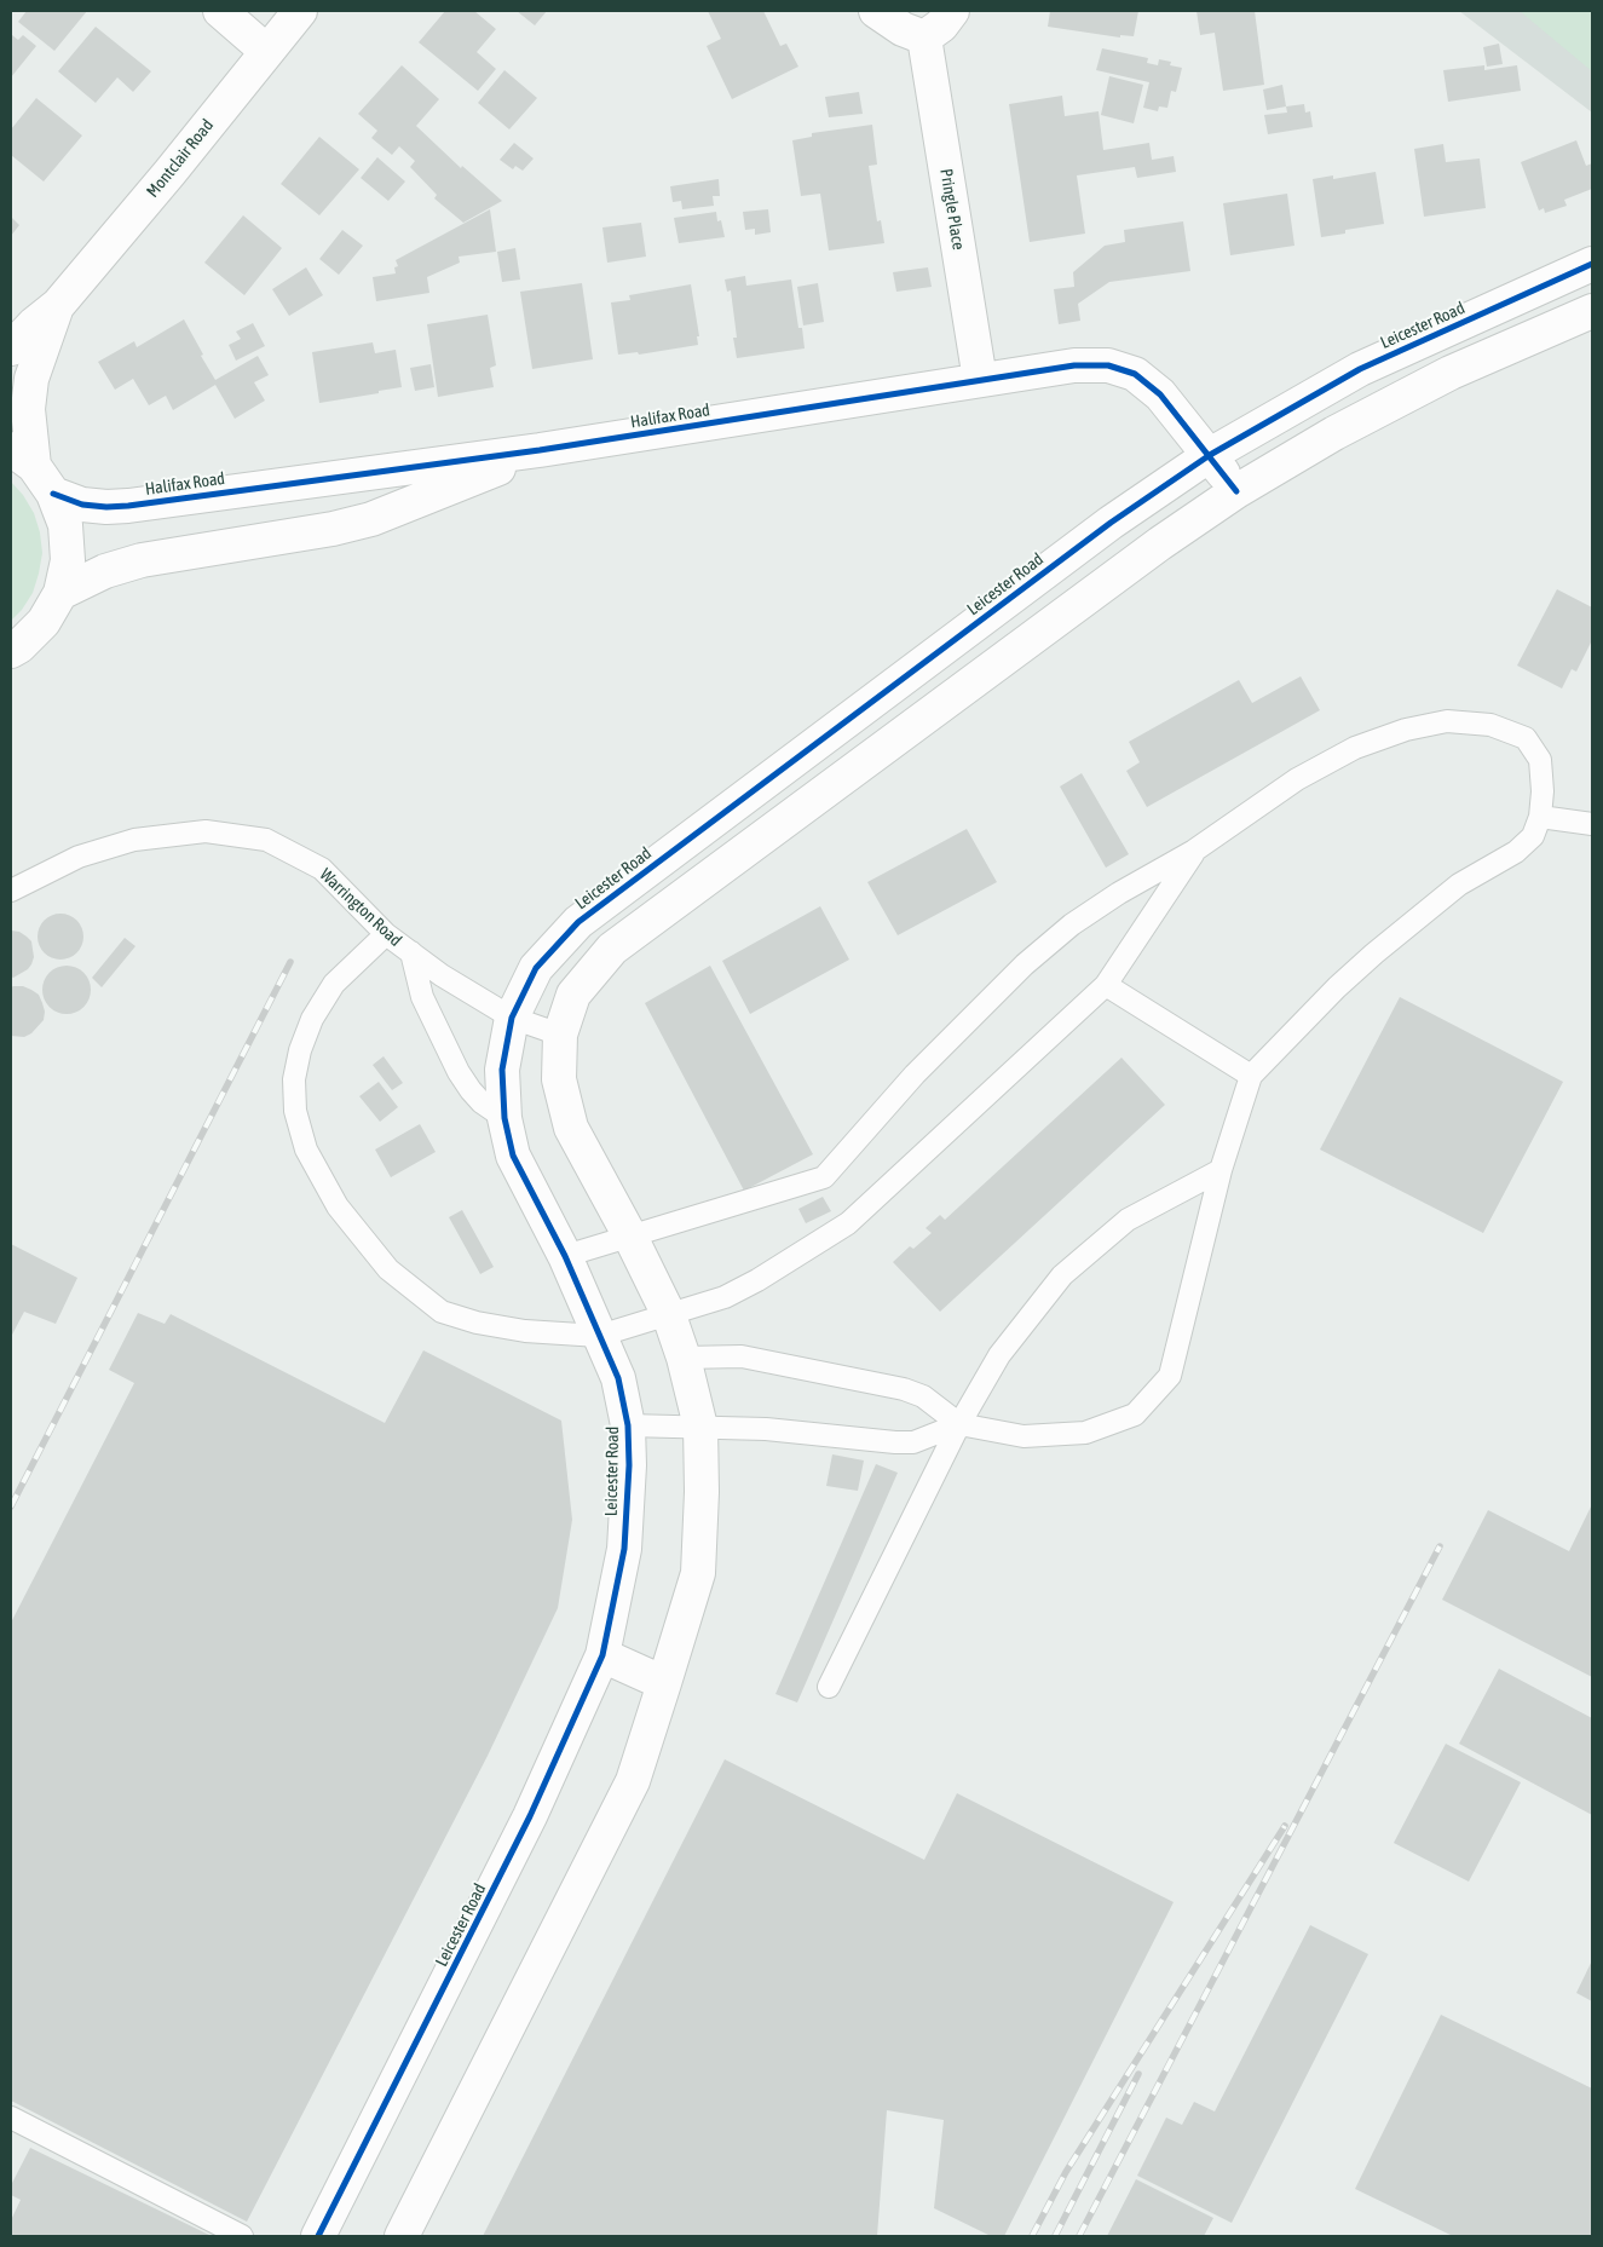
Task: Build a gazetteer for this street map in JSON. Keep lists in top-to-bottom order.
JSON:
{
  "streets": {
    "street": [
      "Montclair Road",
      "Pringle Place",
      "Leicester Road",
      "Halifax Road"
    ],
    "lane": ["Warrington Road"]
  },
  "crossings": [
    ["Pringle Place", "Halifax Road"],
    ["Leicester Road", "Halifax Road"],
    ["Leicester Road", "Warrington Road"]
  ]
}
